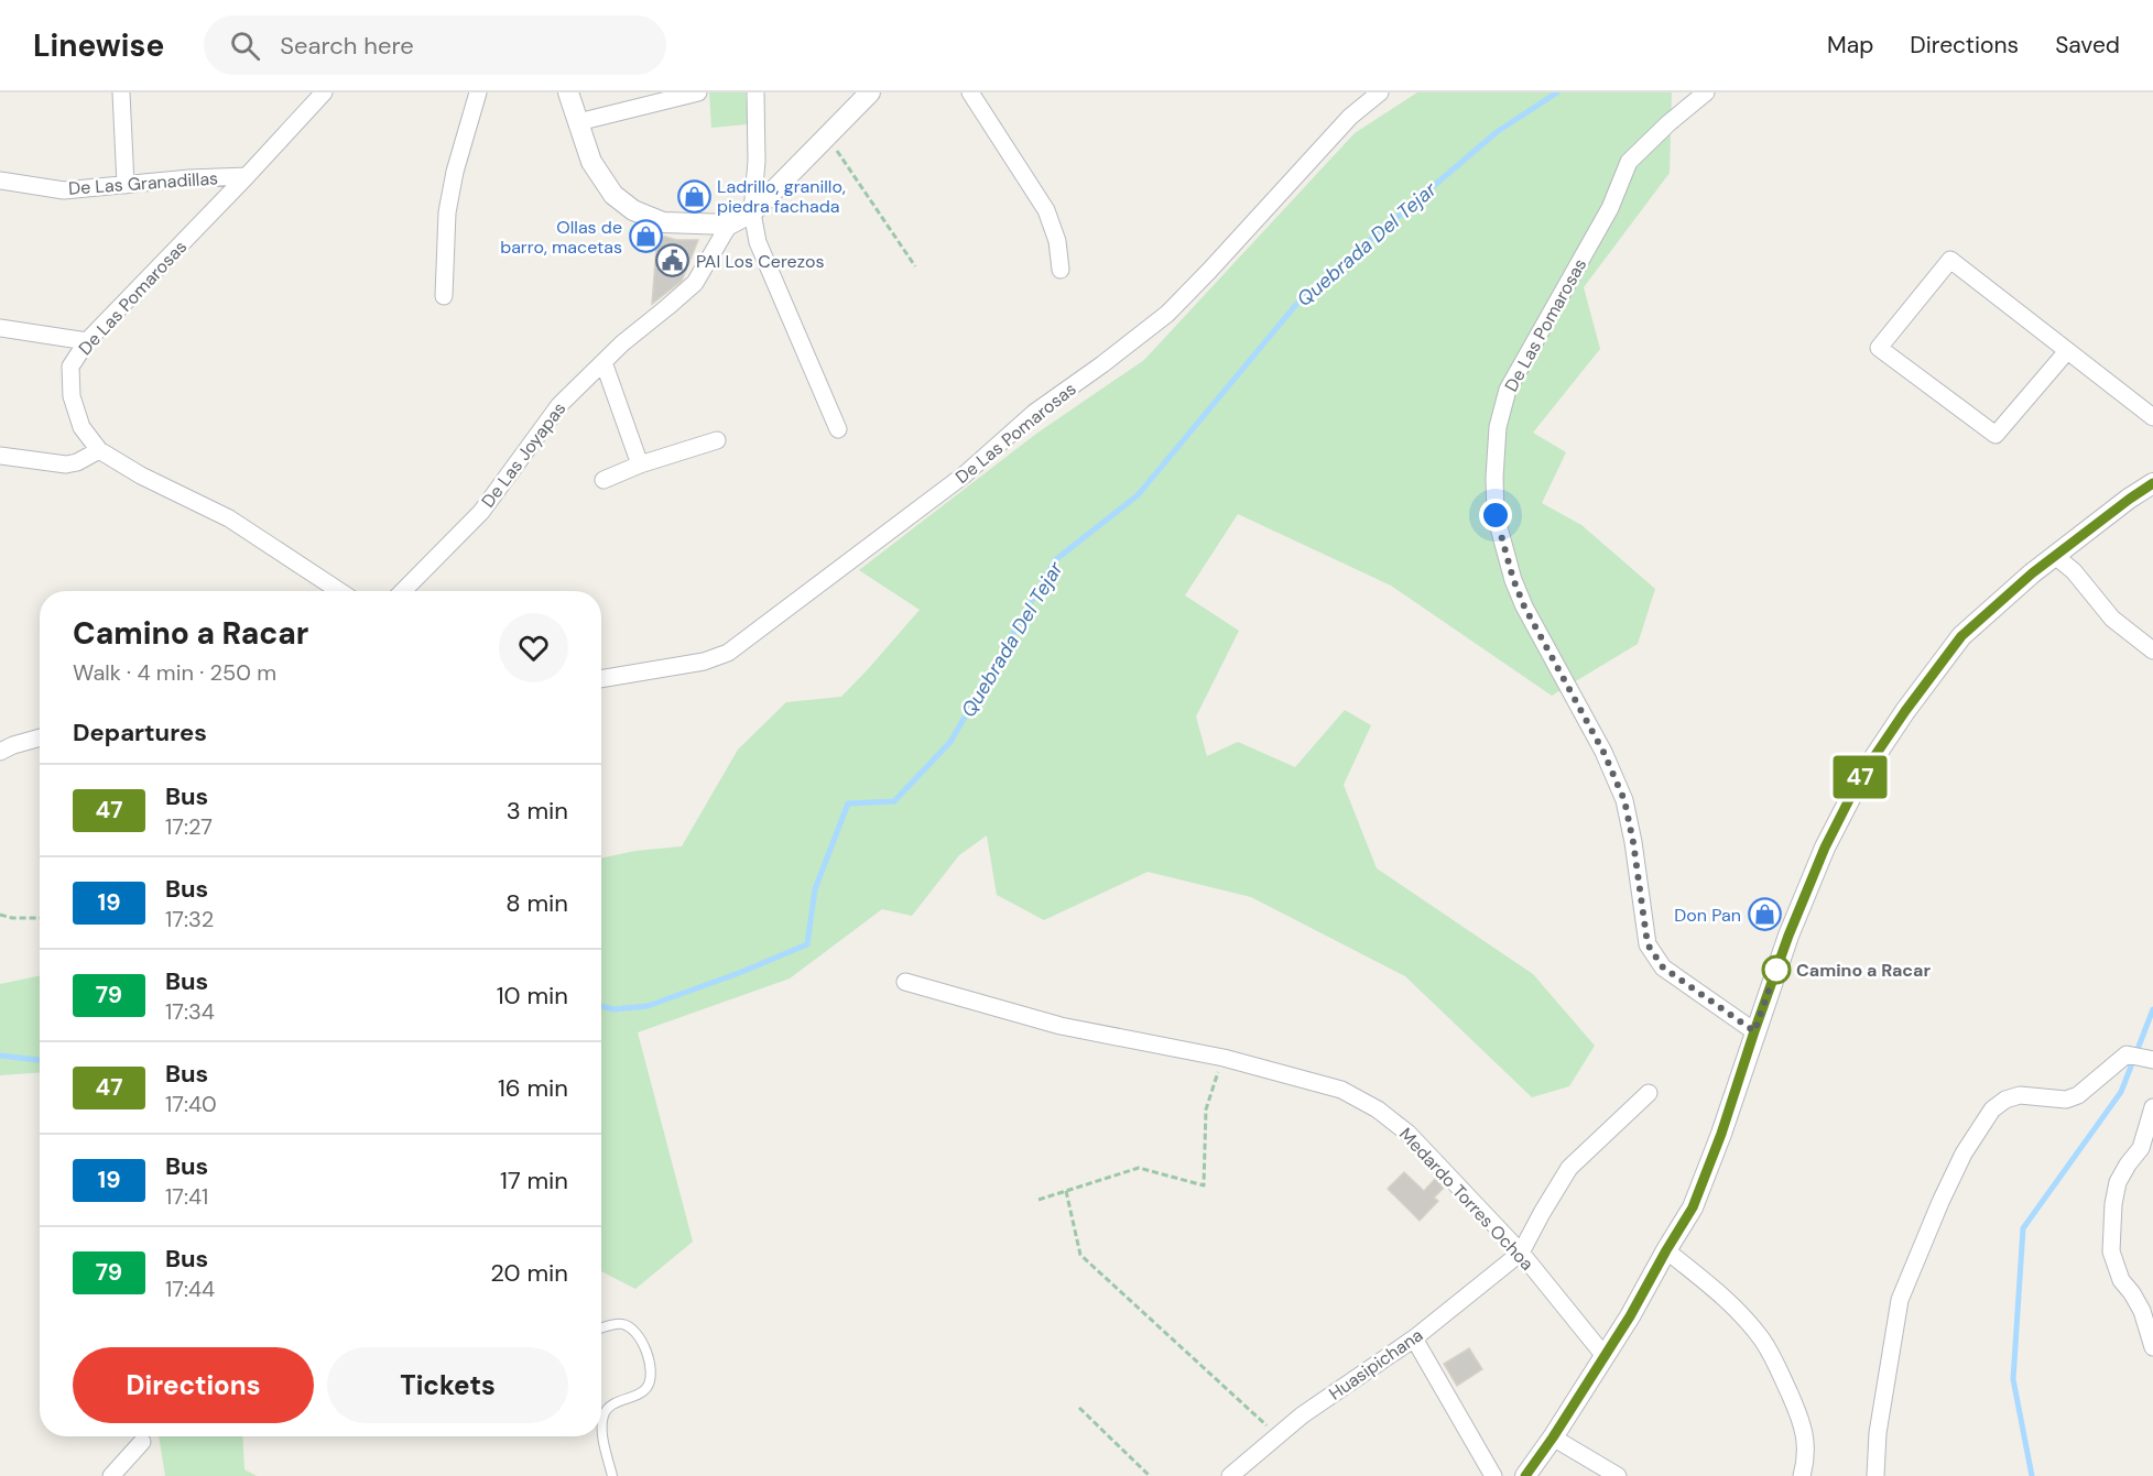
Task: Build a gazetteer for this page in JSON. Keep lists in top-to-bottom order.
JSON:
{
  "streets": {
    "street": [
      "De Las Granadillas",
      "De Las Pomarosas",
      "De Las Joyapas",
      "Medardo Torres Ochoa",
      "Huasipichana"
    ]
  },
  "crossings": [
    ["De Las Granadillas", "De Las Pomarosas"],
    ["Medardo Torres Ochoa", "Huasipichana"]
  ],
  "water": ["Quebrada Del Tejar"],
  "places": {
    "shop": ["Ladrillo, granillo, piedra fachada", "Ollas de barro, macetas", "Don Pan"],
    "public building": ["PAI Los Cerezos"],
    "other": ["Camino a Racar"]
  },
  "lines": ["bus line 47"],
  "page": {
    "header": "Linewise",
    "search": "Search here",
    "nav": ["Map", "Directions", "Saved"],
    "on_map": "47",
    "heading": [
      ["Camino a Racar", "Walk · 4 min · 250 m"],
      "Departures"
    ],
    "list": [
      {
        "mark": "47",
        "name": "Bus",
        "note": "17:27",
        "value": "3 min"
      },
      {
        "mark": "19",
        "name": "Bus",
        "note": "17:32",
        "value": "8 min"
      },
      {
        "mark": "79",
        "name": "Bus",
        "note": "17:34",
        "value": "10 min"
      },
      {
        "mark": "47",
        "name": "Bus",
        "note": "17:40",
        "value": "16 min"
      },
      {
        "mark": "19",
        "name": "Bus",
        "note": "17:41",
        "value": "17 min"
      },
      {
        "mark": "79",
        "name": "Bus",
        "note": "17:44",
        "value": "20 min"
      }
    ],
    "buttons": ["Directions", "Tickets"]
  }
}
